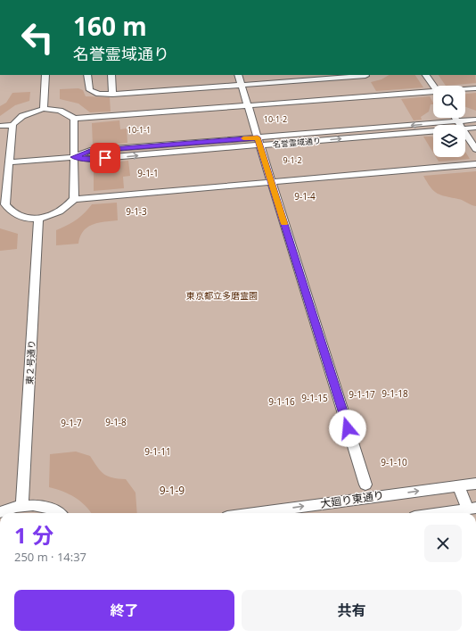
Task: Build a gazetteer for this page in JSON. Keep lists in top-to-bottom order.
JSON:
{
  "streets": {
    "lane": ["名誉霊域通り", "東２号通り", "大廻り東通り"]
  },
  "one_way": ["大廻り東通り"],
  "parks": [
    "10-1-2",
    "10-1-1",
    "9-1-2",
    "9-1-1",
    "9-1-4",
    "9-1-3",
    "東京都立多磨霊園",
    "9-1-18",
    "9-1-17",
    "9-1-15",
    "9-1-16",
    "9-1-8",
    "9-1-7",
    "9-1-11",
    "9-1-10",
    "9-1-9"
  ],
  "page": {
    "turn": ["160 m", "名誉霊域通り"],
    "heading": ["1 分", "250 m · 14:37"],
    "buttons": ["終了", "共有"]
  }
}
